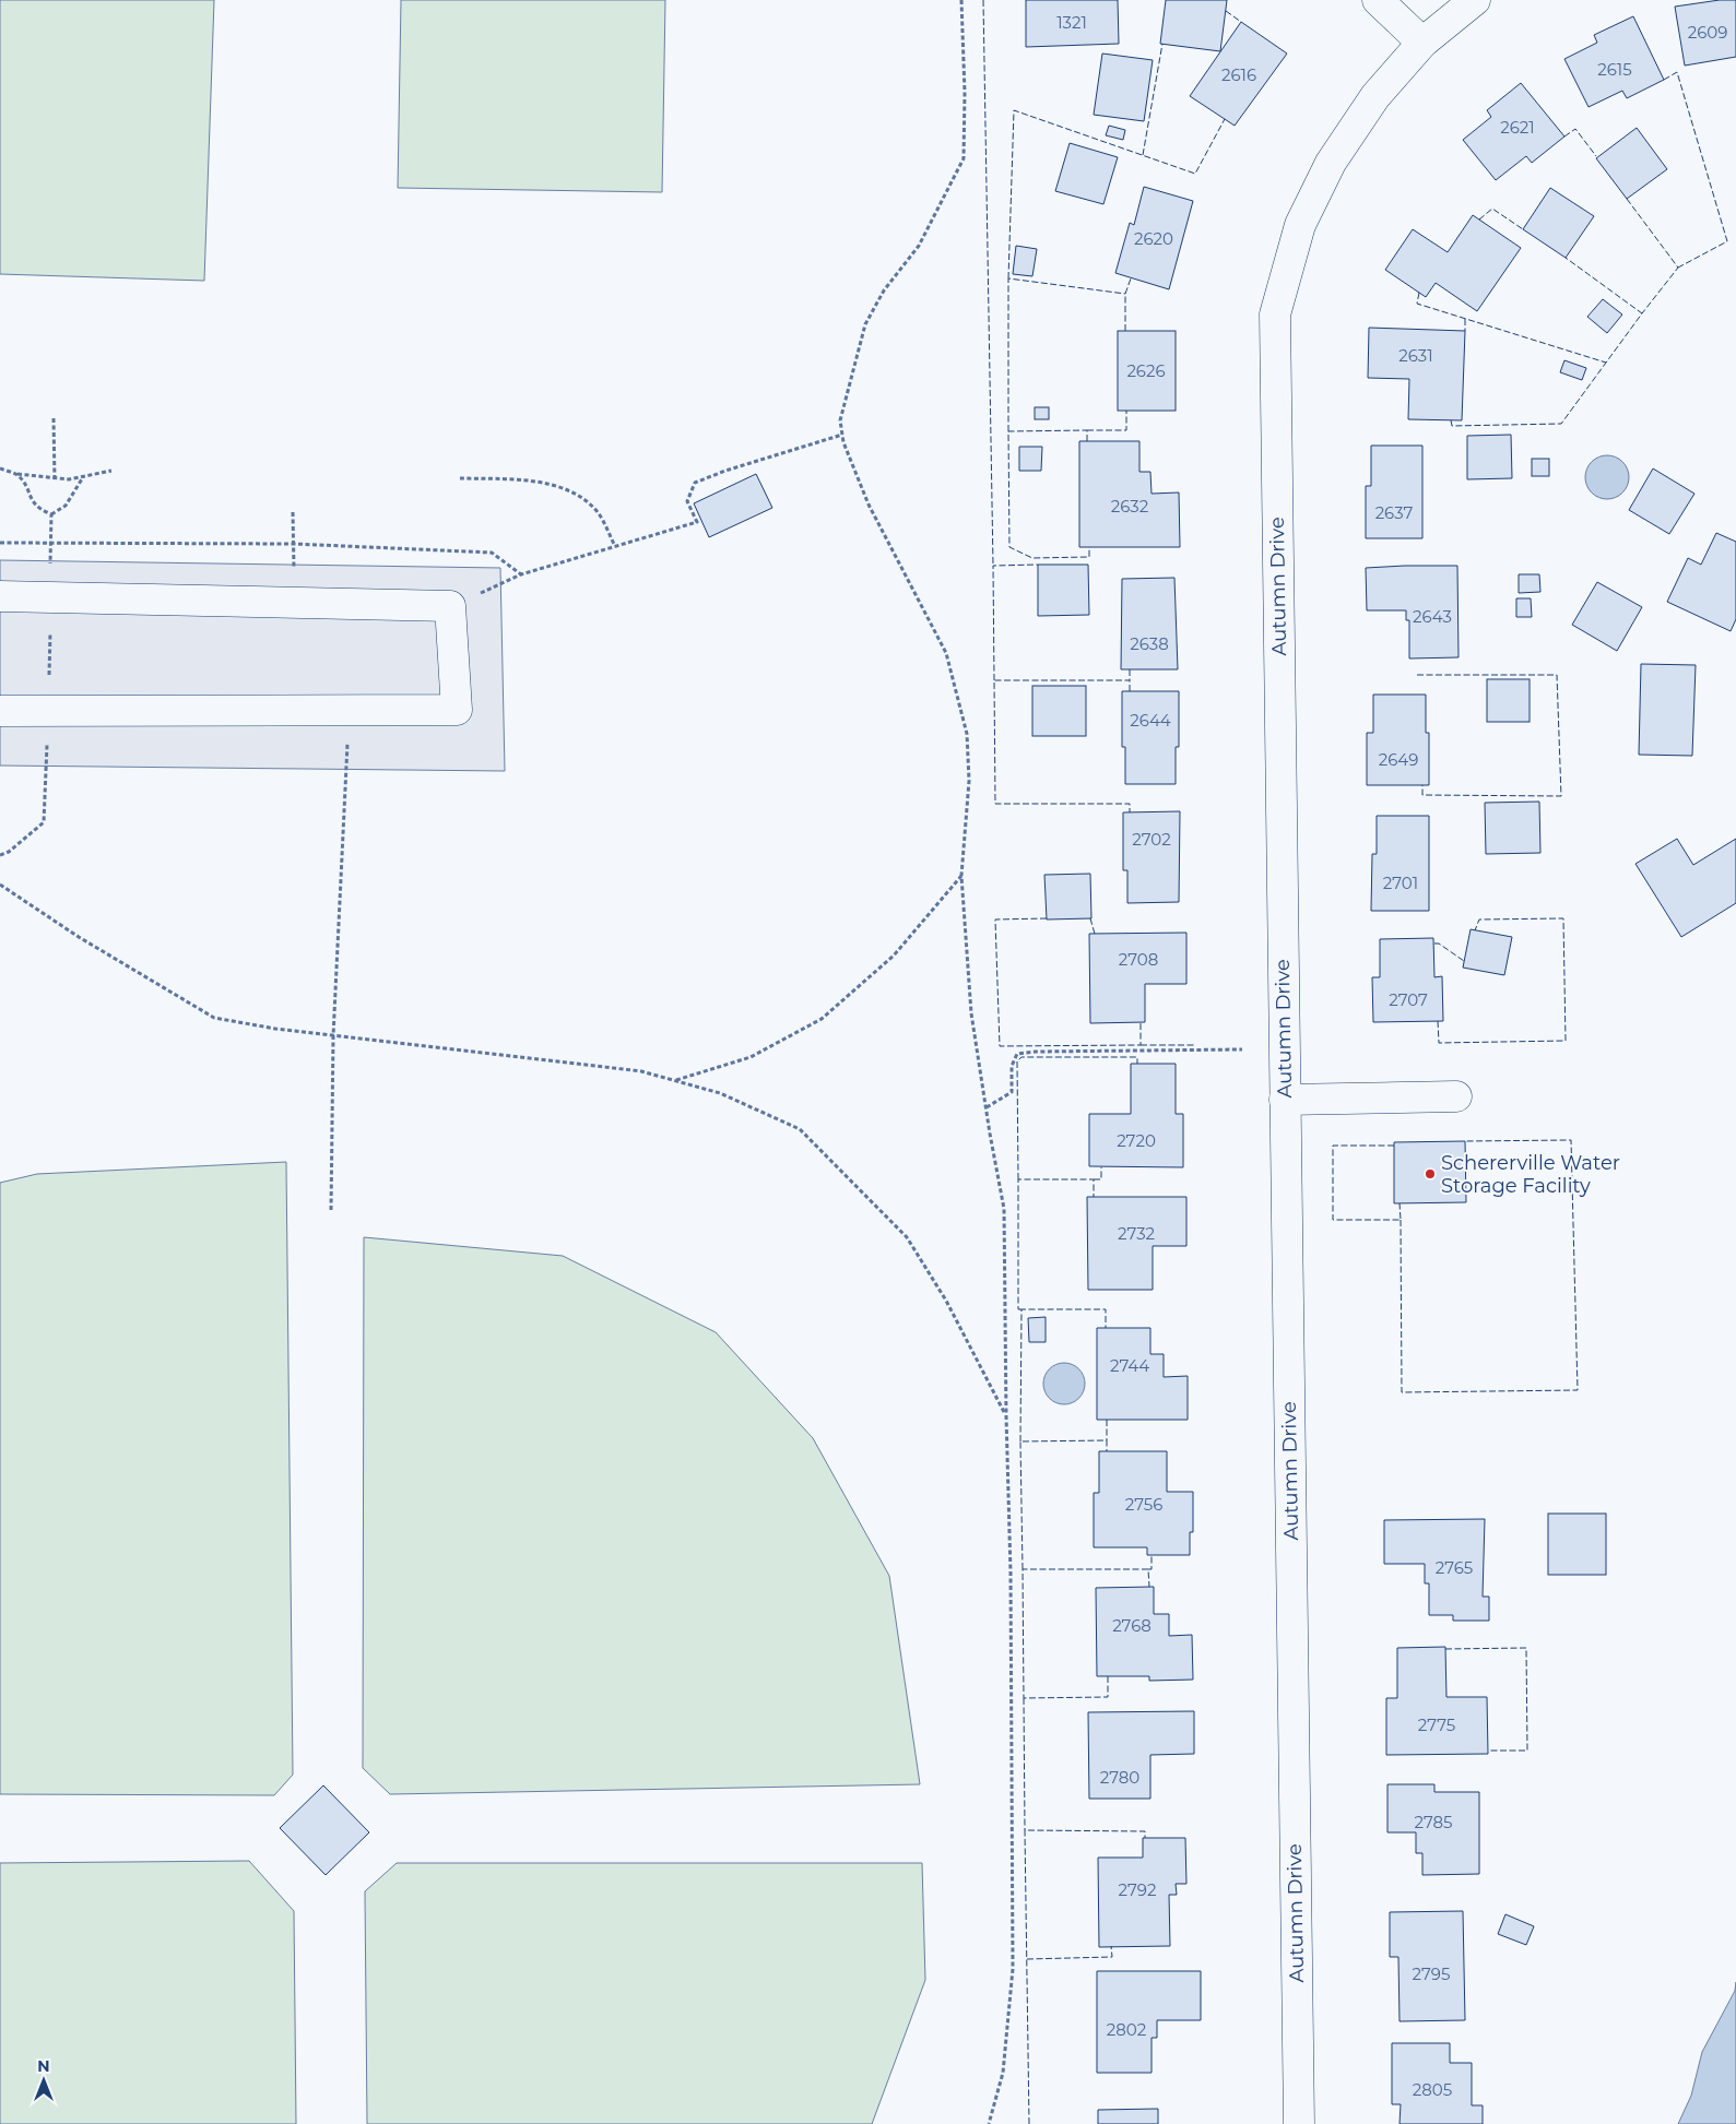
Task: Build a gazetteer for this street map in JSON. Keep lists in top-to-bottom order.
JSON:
{
  "streets": {
    "street": ["Autumn Drive"]
  },
  "places": ["Schererville Water Storage Facility"],
  "house_numbers": [
    "1321",
    "2609",
    "2615",
    "2616",
    "2621",
    "2620",
    "2631",
    "2626",
    "2632",
    "2637",
    "2643",
    "2638",
    "2644",
    "2649",
    "2702",
    "2701",
    "2708",
    "2707",
    "2720",
    "2732",
    "2744",
    "2756",
    "2765",
    "2768",
    "2775",
    "2780",
    "2785",
    "2792",
    "2795",
    "2802",
    "2805"
  ],
  "north": "top"
}
